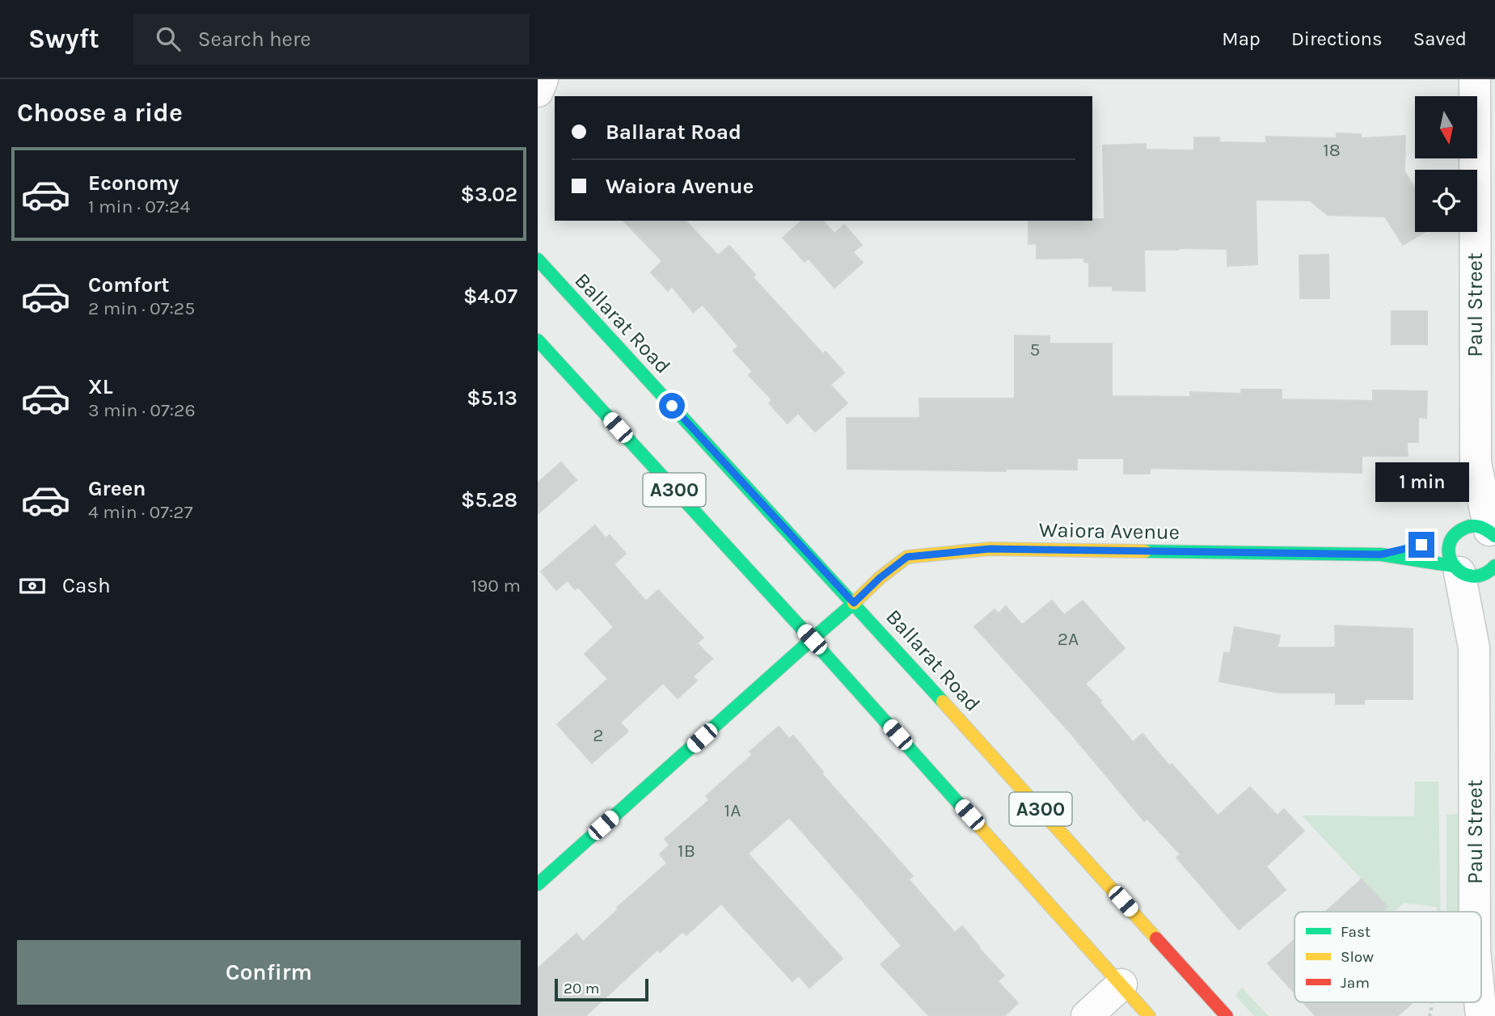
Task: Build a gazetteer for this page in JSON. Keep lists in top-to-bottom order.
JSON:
{
  "streets": {
    "main road": ["Ballarat Road", "A300", "Waiora Avenue"],
    "street": ["Paul Street"]
  },
  "crossings": [
    ["Paul Street", "Waiora Avenue"],
    ["Ballarat Road", "Waiora Avenue"],
    ["A300", "Waiora Avenue"]
  ],
  "house_numbers": [
    "18",
    "5",
    "2A",
    "2",
    "1A",
    "1B"
  ],
  "legend": ["Fast", "Slow", "Jam"],
  "scale_bar": "20 m",
  "north": "bottom",
  "page": {
    "header": "Swyft",
    "search": "Search here",
    "nav": ["Map", "Directions", "Saved"],
    "heading": "Choose a ride",
    "banner": ["Ballarat Road", "Waiora Avenue"],
    "list": [
      {
        "name": "Economy",
        "note": "1 min · 07:24",
        "value": "$3.02"
      },
      {
        "name": "Comfort",
        "note": "2 min · 07:25",
        "value": "$4.07"
      },
      {
        "name": "XL",
        "note": "3 min · 07:26",
        "value": "$5.13"
      },
      {
        "name": "Green",
        "note": "4 min · 07:27",
        "value": "$5.28"
      }
    ],
    "bubble": "1 min",
    "pay": ["Cash", "190 m"],
    "buttons": "Confirm",
    "scale": "20 m"
  }
}
